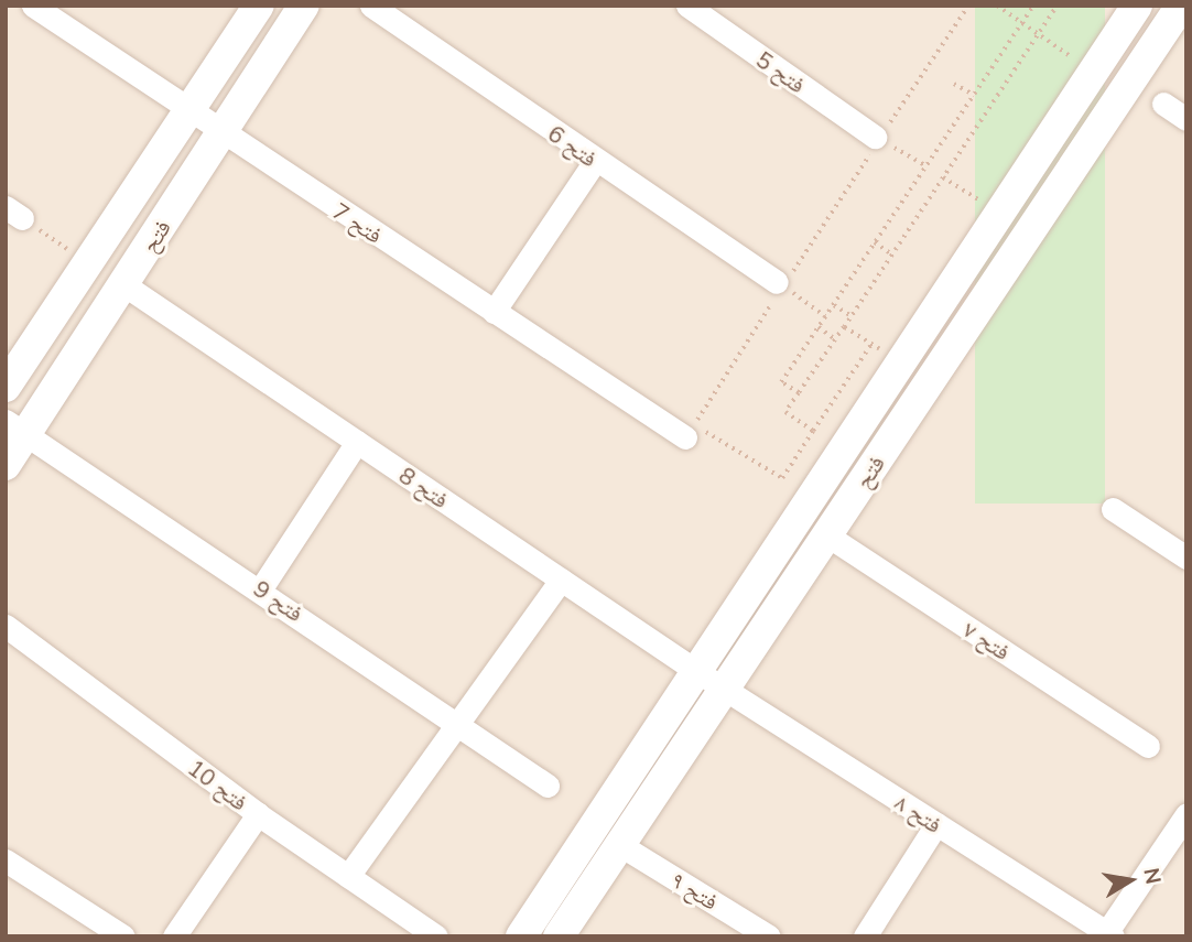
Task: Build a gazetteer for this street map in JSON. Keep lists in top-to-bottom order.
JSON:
{
  "streets": {
    "street": [
      "فتح 5",
      "فتح 6",
      "فتح 7",
      "فتح",
      "فتح 8",
      "فتح 9",
      "فتح ۷",
      "فتح 10",
      "فتح ۸",
      "فتح ۹"
    ]
  },
  "crossings": [
    ["فتح 7", "فتح"],
    ["فتح", "فتح 8"],
    ["فتح", "فتح 9"],
    ["فتح", "فتح ۷"],
    ["فتح", "فتح ۸"],
    ["فتح", "فتح ۹"],
    ["فتح 8", "فتح ۸"]
  ],
  "north": "right"
}
